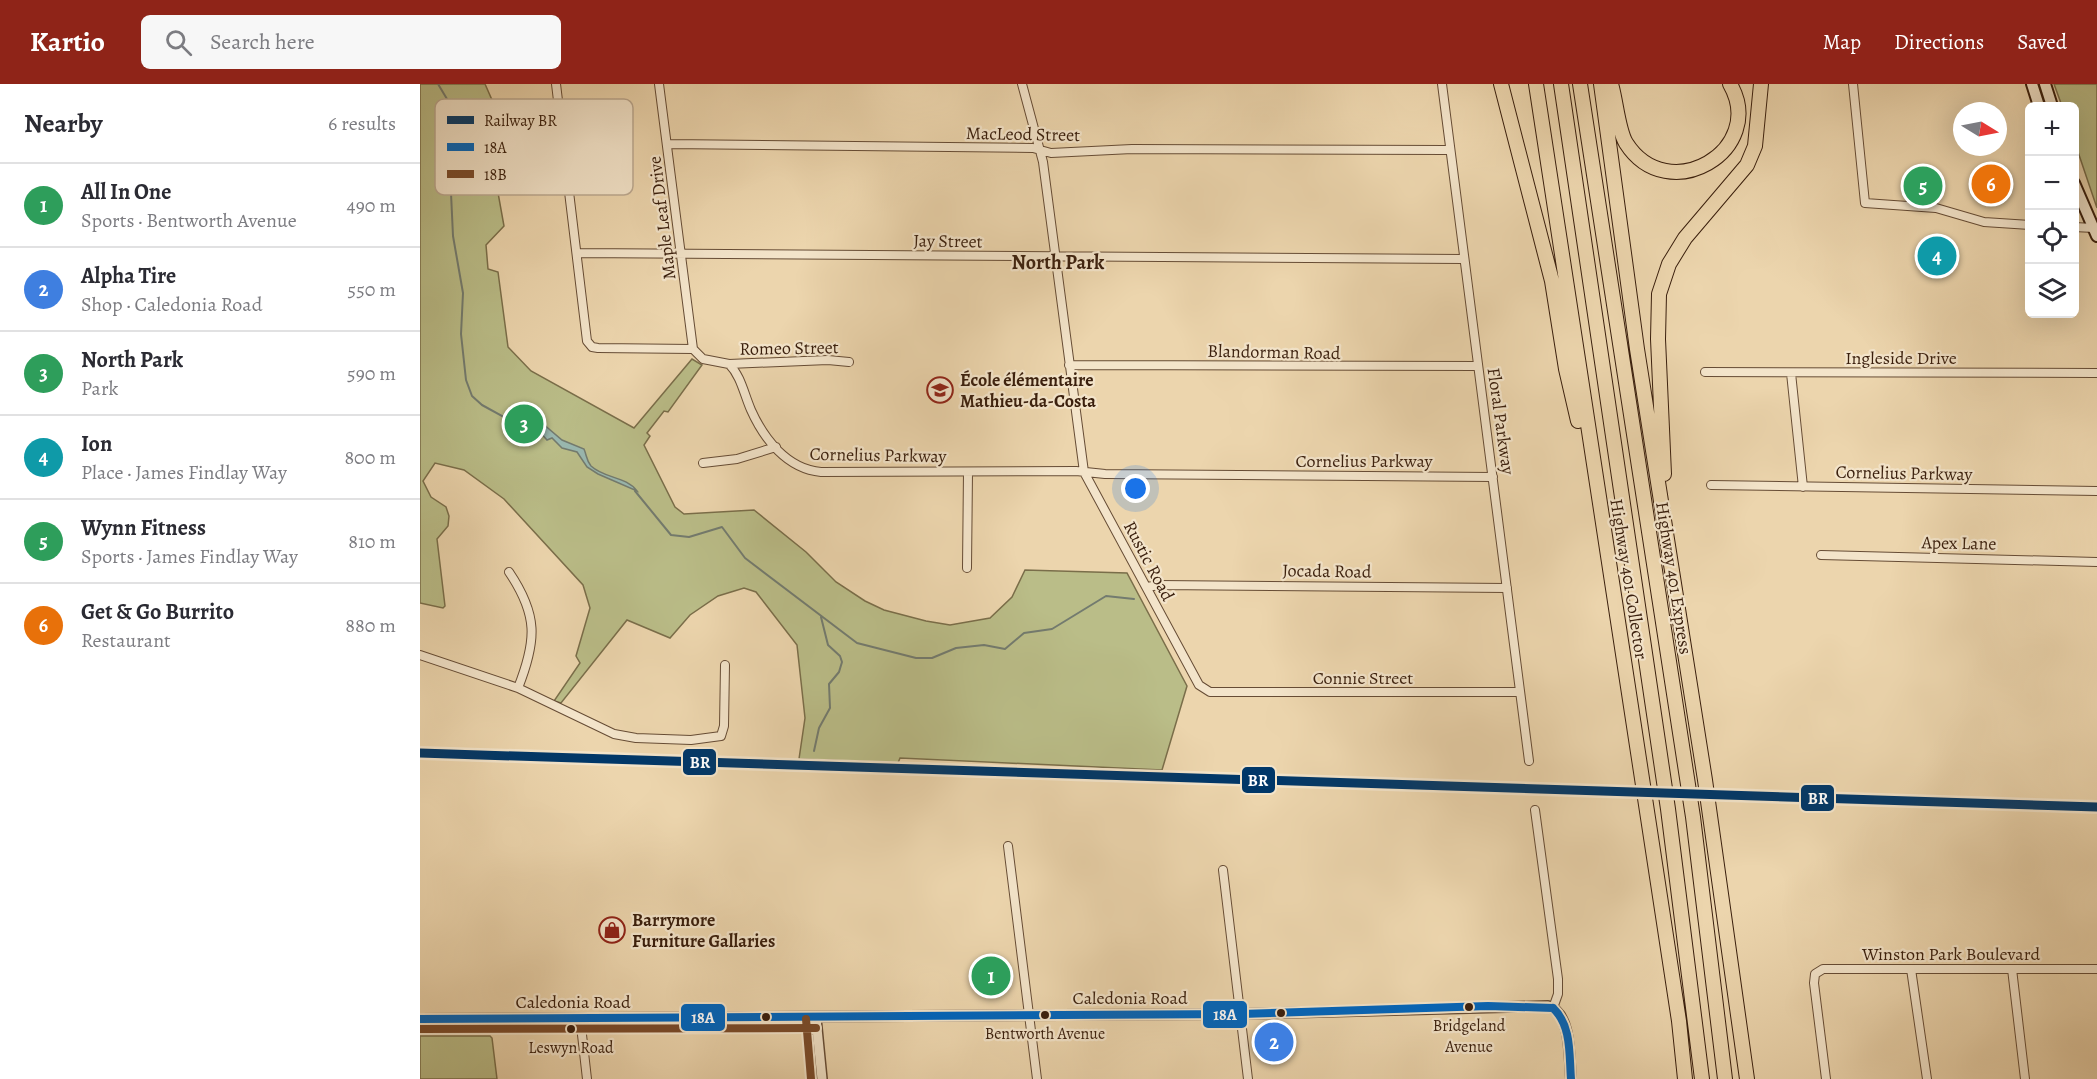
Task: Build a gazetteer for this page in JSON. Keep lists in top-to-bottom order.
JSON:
{
  "streets": {
    "highway": ["Highway 401 Express", "Highway 401 Collector"],
    "street": [
      "MacLeod Street",
      "Maple Leaf Drive",
      "Jay Street",
      "Romeo Street",
      "Blandorman Road",
      "Ingleside Drive",
      "Floral Parkway",
      "Cornelius Parkway",
      "Apex Lane",
      "Rustic Road",
      "Jocada Road",
      "Connie Street",
      "Winston Park Boulevard",
      "Caledonia Road"
    ]
  },
  "crossings": [
    ["MacLeod Street", "Maple Leaf Drive"],
    ["MacLeod Street", "Floral Parkway"],
    ["MacLeod Street", "Rustic Road"],
    ["Maple Leaf Drive", "Jay Street"],
    ["Jay Street", "Floral Parkway"],
    ["Jay Street", "Rustic Road"],
    ["Romeo Street", "Cornelius Parkway"],
    ["Blandorman Road", "Floral Parkway"],
    ["Blandorman Road", "Rustic Road"],
    ["Floral Parkway", "Cornelius Parkway"],
    ["Floral Parkway", "Jocada Road"],
    ["Floral Parkway", "Connie Street"],
    ["Cornelius Parkway", "Rustic Road"],
    ["Rustic Road", "Jocada Road"],
    ["Rustic Road", "Connie Street"]
  ],
  "districts": ["North Park"],
  "places": {
    "school or university": ["École élémentaire Mathieu-da-Costa"],
    "shop": ["Barrymore Furniture Gallaries"],
    "other": ["Bridgeland Avenue", "Bentworth Avenue", "Leswyn Road"]
  },
  "lines": ["rail line BR", "transit line 18A", "transit line 18B"],
  "legend": ["Railway BR", "18A", "18B"],
  "north": "right",
  "page": {
    "header": "Kartio",
    "search": "Search here",
    "nav": ["Map", "Directions", "Saved"],
    "heading": ["Nearby", "6 results"],
    "map_buttons": ["+", "−"],
    "list": [
      {
        "mark": "1",
        "name": "All In One",
        "note": "Sports · Bentworth Avenue",
        "value": "490 m"
      },
      {
        "mark": "2",
        "name": "Alpha Tire",
        "note": "Shop · Caledonia Road",
        "value": "550 m"
      },
      {
        "mark": "3",
        "name": "North Park",
        "note": "Park",
        "value": "590 m"
      },
      {
        "mark": "4",
        "name": "Ion",
        "note": "Place · James Findlay Way",
        "value": "800 m"
      },
      {
        "mark": "5",
        "name": "Wynn Fitness",
        "note": "Sports · James Findlay Way",
        "value": "810 m"
      },
      {
        "mark": "6",
        "name": "Get & Go Burrito",
        "note": "Restaurant",
        "value": "880 m"
      }
    ],
    "pins": [
      "6",
      "5",
      "4",
      "3",
      "1",
      "2"
    ]
  }
}
